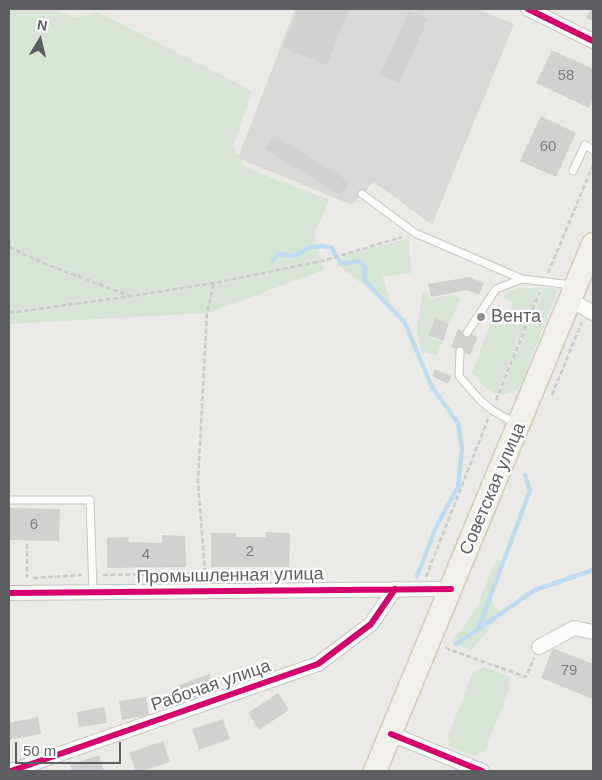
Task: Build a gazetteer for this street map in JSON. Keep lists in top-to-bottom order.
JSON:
{
  "streets": {
    "main road": ["Советская улица"],
    "street": ["Промышленная улица", "Рабочая улица"]
  },
  "crossings": [
    ["Советская улица", "Промышленная улица"],
    ["Промышленная улица", "Рабочая улица"]
  ],
  "places": ["Вента"],
  "house_numbers": [
    "58",
    "60",
    "6",
    "2",
    "4",
    "79"
  ],
  "scale_bar": "50 m",
  "north": "top"
}
